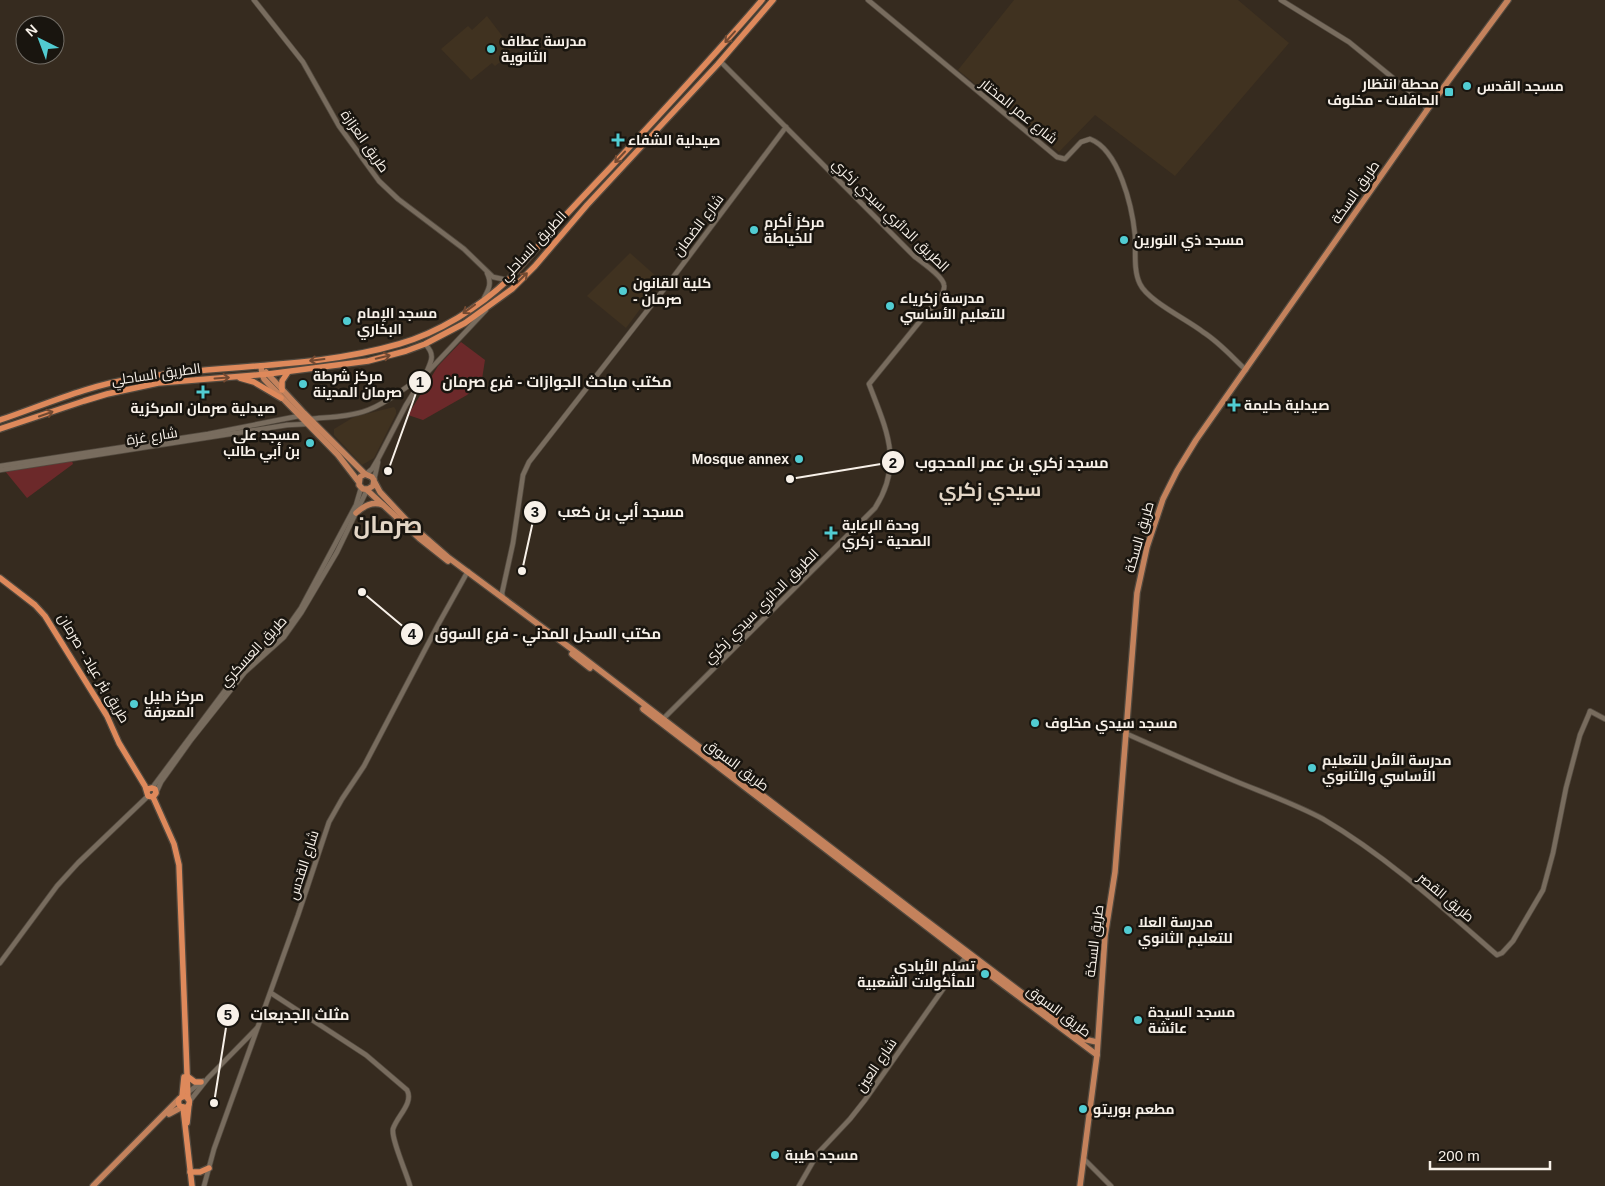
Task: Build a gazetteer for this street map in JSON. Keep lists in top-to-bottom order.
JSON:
{
  "streets": {
    "highway": ["الطريق الساحلي", "طريق بئر عياد - صرمان"],
    "main road": ["طريق السكة", "طريق السوق"],
    "street": [
      "شارع عمر المختار",
      "طريق العزازة",
      "الطريق الدائري سيدي زكري",
      "شارع الضمان",
      "شارع غزة",
      "طريق العسكري",
      "شارع القدس",
      "طريق القصر",
      "شارع العين"
    ]
  },
  "crossings": [
    ["شارع عمر المختار", "طريق السكة"],
    ["طريق العزازة", "الطريق الساحلي"],
    ["طريق السكة", "طريق السوق"],
    ["طريق السكة", "طريق القصر"],
    ["الطريق الدائري سيدي زكري", "شارع الضمان"],
    ["الطريق الدائري سيدي زكري", "الطريق الساحلي"],
    ["الطريق الدائري سيدي زكري", "طريق السوق"],
    ["شارع الضمان", "طريق السوق"],
    ["الطريق الساحلي", "طريق السوق"],
    ["شارع غزة", "طريق السوق"],
    ["طريق العسكري", "طريق بئر عياد - صرمان"],
    ["طريق العسكري", "طريق السوق"],
    ["طريق السوق", "شارع القدس"],
    ["طريق السوق", "شارع العين"]
  ],
  "districts": ["سيدي زكري", "صرمان"],
  "places": {
    "other": [
      "مدرسة عطاف الثانوية",
      "مسجد القدس",
      "مركز أكرم للخياطة",
      "مسجد ذي النورين",
      "كلية القانون - صرمان",
      "مدرسة زكرياء للتعليم الأساسي",
      "مسجد الإمام البخاري",
      "مركز شرطة صرمان المدينة",
      "مسجد علي بن أبي طالب",
      "Mosque annex",
      "مكتب مباحث الجوازات - فرع صرمان",
      "مسجد زكري بن عمر المحجوب",
      "مسجد أبي بن كعب",
      "مكتب السجل المدني - فرع السوق",
      "مركز دليل المعرفة",
      "مسجد سيدي مخلوف",
      "مدرسة الأمل للتعليم الأساسي والثانوي",
      "مدرسة العلا للتعليم الثانوي",
      "تسلم الأيادي للمأكولات الشعبية",
      "مسجد السيدة عائشة",
      "مثلث الجديعات",
      "مطعم بوريتو",
      "مسجد طيبة"
    ],
    "transit": ["محطة انتظار الحافلات - مخلوف"],
    "health": [
      "صيدلية الشفاء",
      "صيدلية صرمان المركزية",
      "صيدلية حليمة",
      "وحدة الرعاية الصحية - زكري"
    ]
  },
  "scale_bar": "200 m",
  "north": "top left"
}
